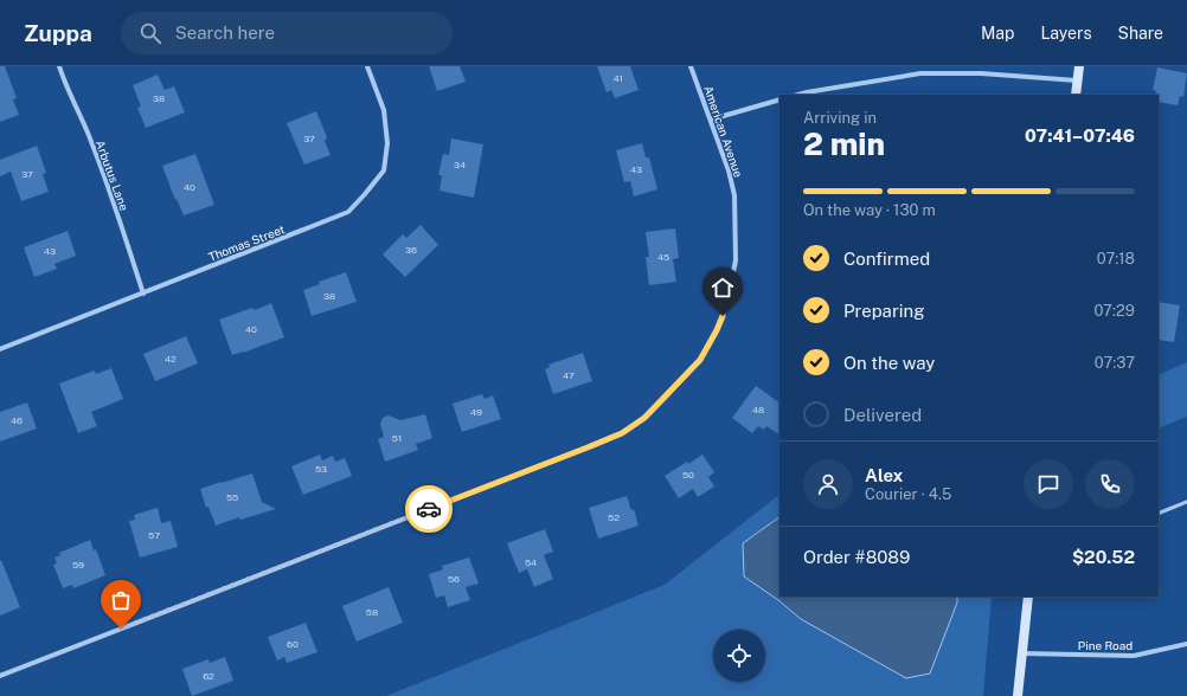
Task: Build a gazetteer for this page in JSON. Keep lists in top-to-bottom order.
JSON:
{
  "streets": {
    "street": [
      "American Avenue",
      "Arbutus Lane",
      "Thomas Street",
      "Pine Road"
    ]
  },
  "crossings": [
    ["Arbutus Lane", "Thomas Street"]
  ],
  "house_numbers": [
    "41",
    "38",
    "37",
    "34",
    "43",
    "37",
    "40",
    "36",
    "43",
    "45",
    "38",
    "40",
    "42",
    "47",
    "48",
    "49",
    "46",
    "51",
    "53",
    "50",
    "55",
    "52",
    "57",
    "54",
    "59",
    "56",
    "58",
    "60",
    "62"
  ],
  "page": {
    "header": "Zuppa",
    "search": "Search here",
    "nav": ["Map", "Layers", "Share"],
    "heading": ["2 min", "Arriving in", "07:41–07:46"],
    "panel": [
      "Alex",
      "Courier · 4.5",
      "Order #8089",
      "$20.52"
    ],
    "bar": "On the way · 130 m",
    "list": [
      ["Confirmed", "07:18"],
      ["Preparing", "07:29"],
      ["On the way", "07:37"],
      "Delivered"
    ]
  }
}
